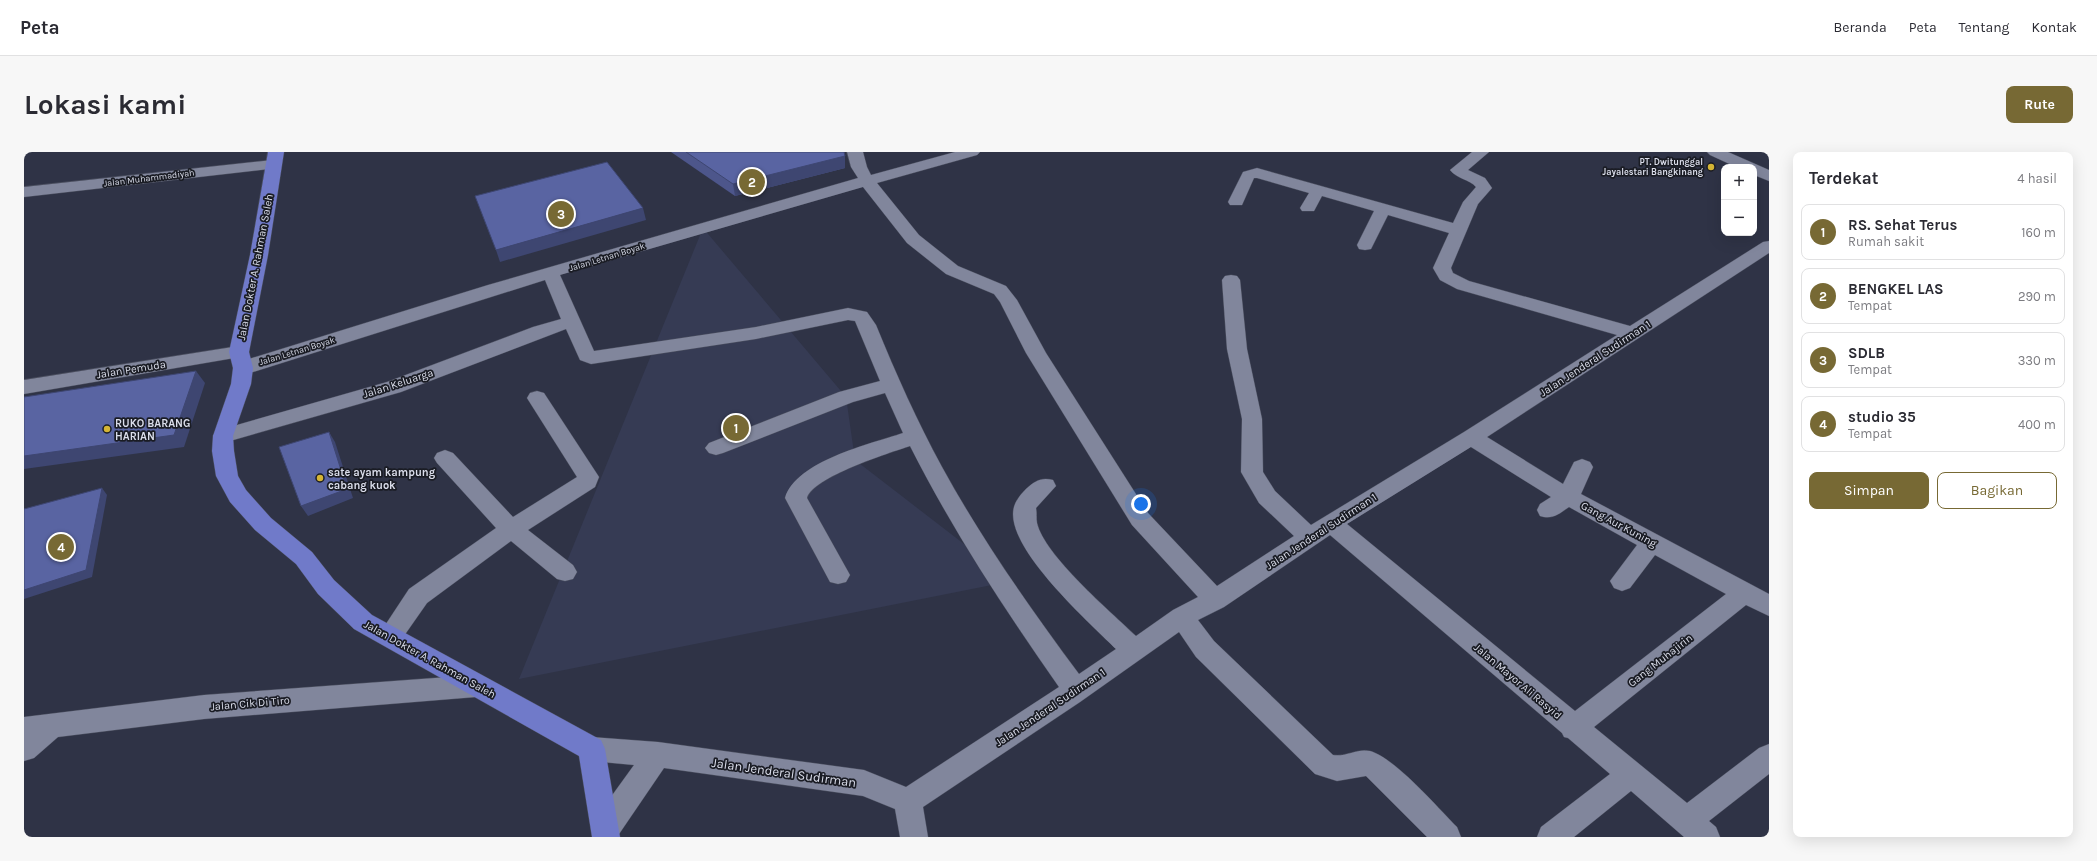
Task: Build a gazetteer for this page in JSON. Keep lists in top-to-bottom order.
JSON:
{
  "streets": {
    "main road": ["Jalan Dokter A. Rahman Saleh"],
    "street": [
      "Jalan Muhammadiyah",
      "Jalan Letnan Boyak",
      "Jalan Jenderal Sudirman 1",
      "Jalan Pemuda",
      "Jalan Keluarga",
      "Gang Aur Kuning",
      "Gang Muhajirin",
      "Jalan Mayor Ali Rasyid",
      "Jalan Cik Di Tiro",
      "Jalan Jenderal Sudirman"
    ]
  },
  "crossings": [
    ["Jalan Muhammadiyah", "Jalan Dokter A. Rahman Saleh"],
    ["Jalan Letnan Boyak", "Jalan Dokter A. Rahman Saleh"],
    ["Jalan Letnan Boyak", "Jalan Pemuda"],
    ["Jalan Dokter A. Rahman Saleh", "Jalan Pemuda"],
    ["Jalan Dokter A. Rahman Saleh", "Jalan Keluarga"],
    ["Jalan Dokter A. Rahman Saleh", "Jalan Cik Di Tiro"],
    ["Jalan Dokter A. Rahman Saleh", "Jalan Jenderal Sudirman"],
    ["Jalan Jenderal Sudirman 1", "Gang Aur Kuning"],
    ["Jalan Jenderal Sudirman 1", "Jalan Mayor Ali Rasyid"],
    ["Jalan Jenderal Sudirman 1", "Jalan Jenderal Sudirman"],
    ["Gang Aur Kuning", "Gang Muhajirin"],
    ["Gang Muhajirin", "Jalan Mayor Ali Rasyid"]
  ],
  "places": ["PT. Dwitunggal Jayalestari Bangkinang", "RUKO BARANG HARIAN", "sate ayam kampung cabang kuok"],
  "page": {
    "header": "Peta",
    "nav": [
      "Beranda",
      "Peta",
      "Tentang",
      "Kontak"
    ],
    "buttons": [
      "Rute",
      ["Simpan", "Bagikan"]
    ],
    "title": "Lokasi kami",
    "heading": ["Terdekat", "4 hasil"],
    "map_buttons": ["+", "−"],
    "pins": [
      "2",
      "3",
      "1",
      "4"
    ],
    "list": [
      {
        "mark": "1",
        "name": "RS. Sehat Terus",
        "note": "Rumah sakit",
        "value": "160 m"
      },
      {
        "mark": "2",
        "name": "BENGKEL LAS",
        "note": "Tempat",
        "value": "290 m"
      },
      {
        "mark": "3",
        "name": "SDLB",
        "note": "Tempat",
        "value": "330 m"
      },
      {
        "mark": "4",
        "name": "studio 35",
        "note": "Tempat",
        "value": "400 m"
      }
    ]
  }
}
